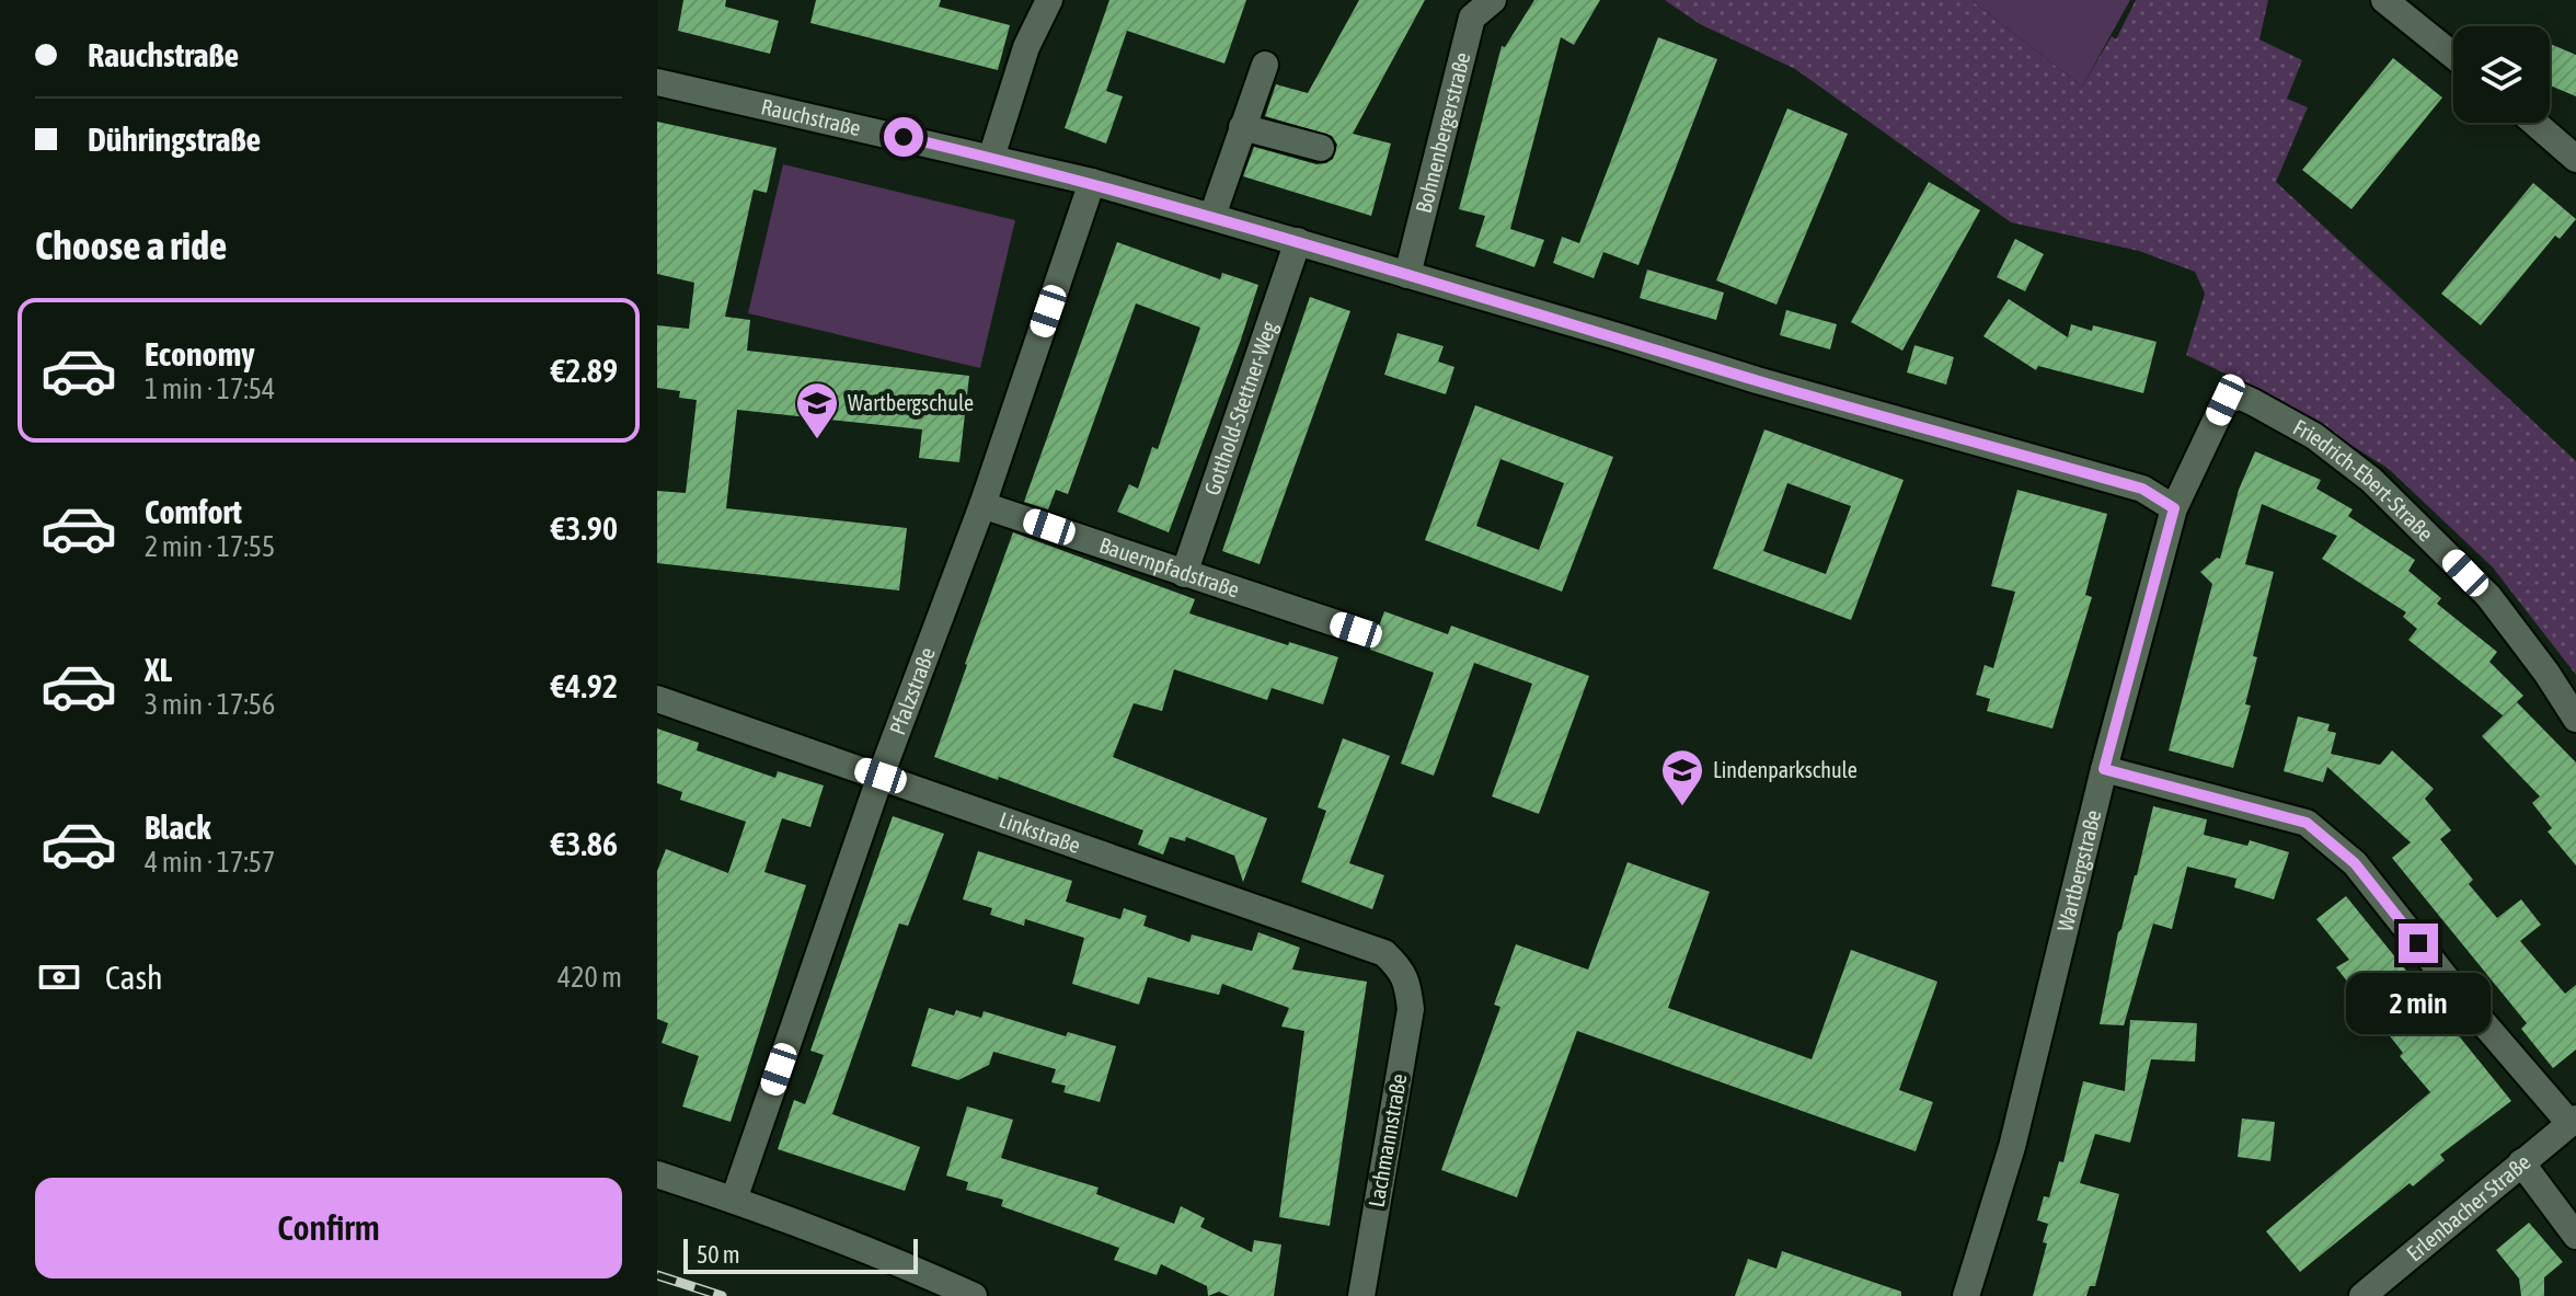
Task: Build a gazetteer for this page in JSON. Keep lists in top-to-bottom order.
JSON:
{
  "streets": {
    "street": [
      "Rauchstraße",
      "Bohnenbergerstraße",
      "Gotthold-Stettner-Weg",
      "Friedrich-Ebert-Straße",
      "Bauernpfadstraße",
      "Pfalzstraße",
      "Linkstraße",
      "Wartbergstraße",
      "Lachmannstraße",
      "Erlenbacher Straße"
    ]
  },
  "crossings": [
    ["Rauchstraße", "Bohnenbergerstraße"],
    ["Rauchstraße", "Gotthold-Stettner-Weg"],
    ["Rauchstraße", "Pfalzstraße"],
    ["Rauchstraße", "Wartbergstraße"],
    ["Gotthold-Stettner-Weg", "Bauernpfadstraße"],
    ["Friedrich-Ebert-Straße", "Wartbergstraße"],
    ["Bauernpfadstraße", "Pfalzstraße"],
    ["Pfalzstraße", "Linkstraße"],
    ["Linkstraße", "Lachmannstraße"]
  ],
  "places": {
    "school or university": ["Wartbergschule", "Lindenparkschule"]
  },
  "scale_bar": "50 m",
  "page": {
    "banner": ["Rauchstraße", "Dühringstraße"],
    "heading": "Choose a ride",
    "list": [
      {
        "name": "Economy",
        "note": "1 min · 17:54",
        "value": "€2.89"
      },
      {
        "name": "Comfort",
        "note": "2 min · 17:55",
        "value": "€3.90"
      },
      {
        "name": "XL",
        "note": "3 min · 17:56",
        "value": "€4.92"
      },
      {
        "name": "Black",
        "note": "4 min · 17:57",
        "value": "€3.86"
      }
    ],
    "pay": ["Cash", "420 m"],
    "bubble": "2 min",
    "buttons": "Confirm",
    "scale": "50 m"
  }
}
